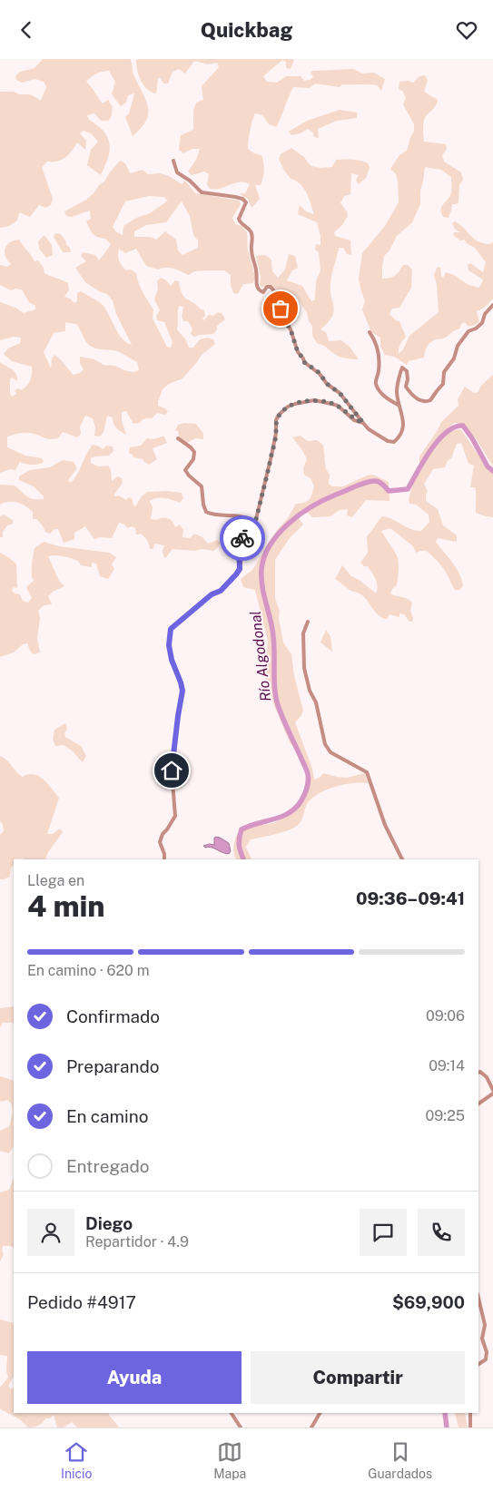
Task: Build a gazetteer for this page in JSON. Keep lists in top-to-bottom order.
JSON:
{
  "water": ["Río Algodonal"],
  "page": {
    "header": "Quickbag",
    "heading": ["4 min", "Llega en", "09:36–09:41"],
    "panel": [
      "Diego",
      "Repartidor · 4.9",
      "Pedido #4917",
      "$69,900"
    ],
    "bar": "En camino · 620 m",
    "list": [
      ["Confirmado", "09:06"],
      ["Preparando", "09:14"],
      ["En camino", "09:25"],
      "Entregado"
    ],
    "buttons": ["Ayuda", "Compartir"],
    "tabs": ["Inicio", "Mapa", "Guardados"]
  }
}
